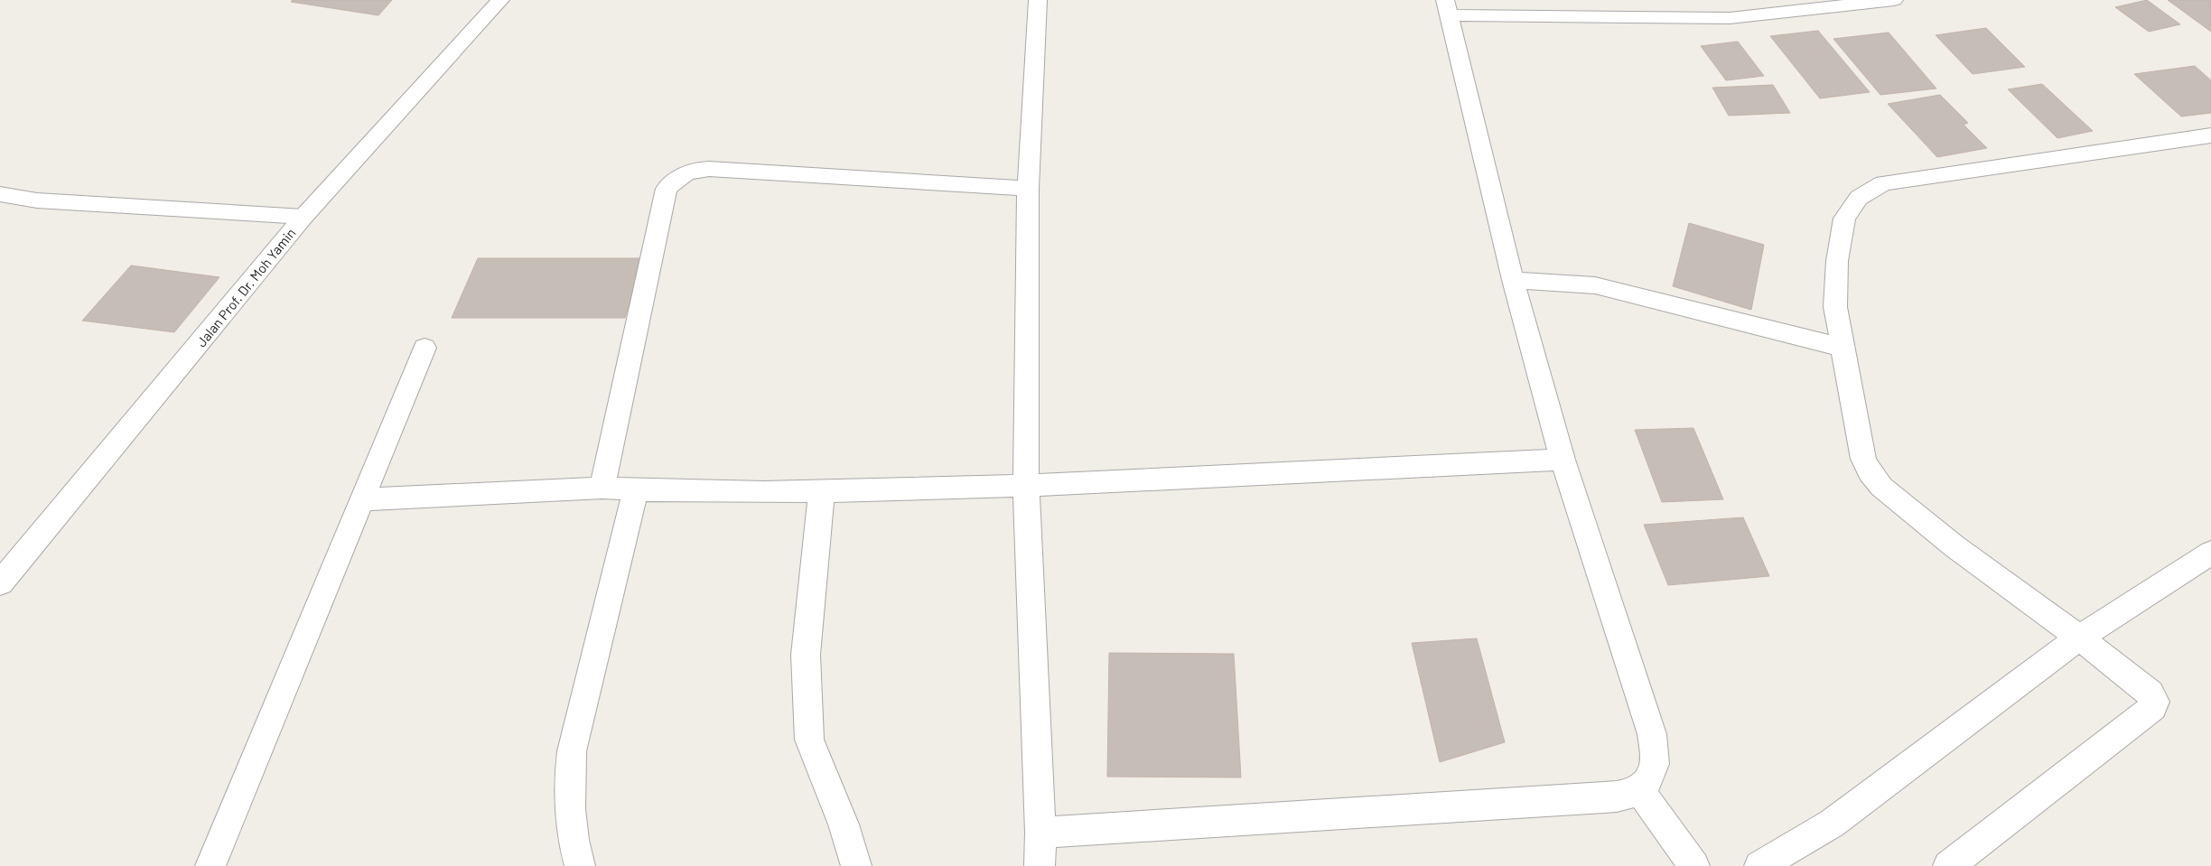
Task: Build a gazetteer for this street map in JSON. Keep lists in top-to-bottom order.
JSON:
{
  "streets": {
    "street": ["Jalan Prof. Dr. Moh Yamin"]
  }
}
